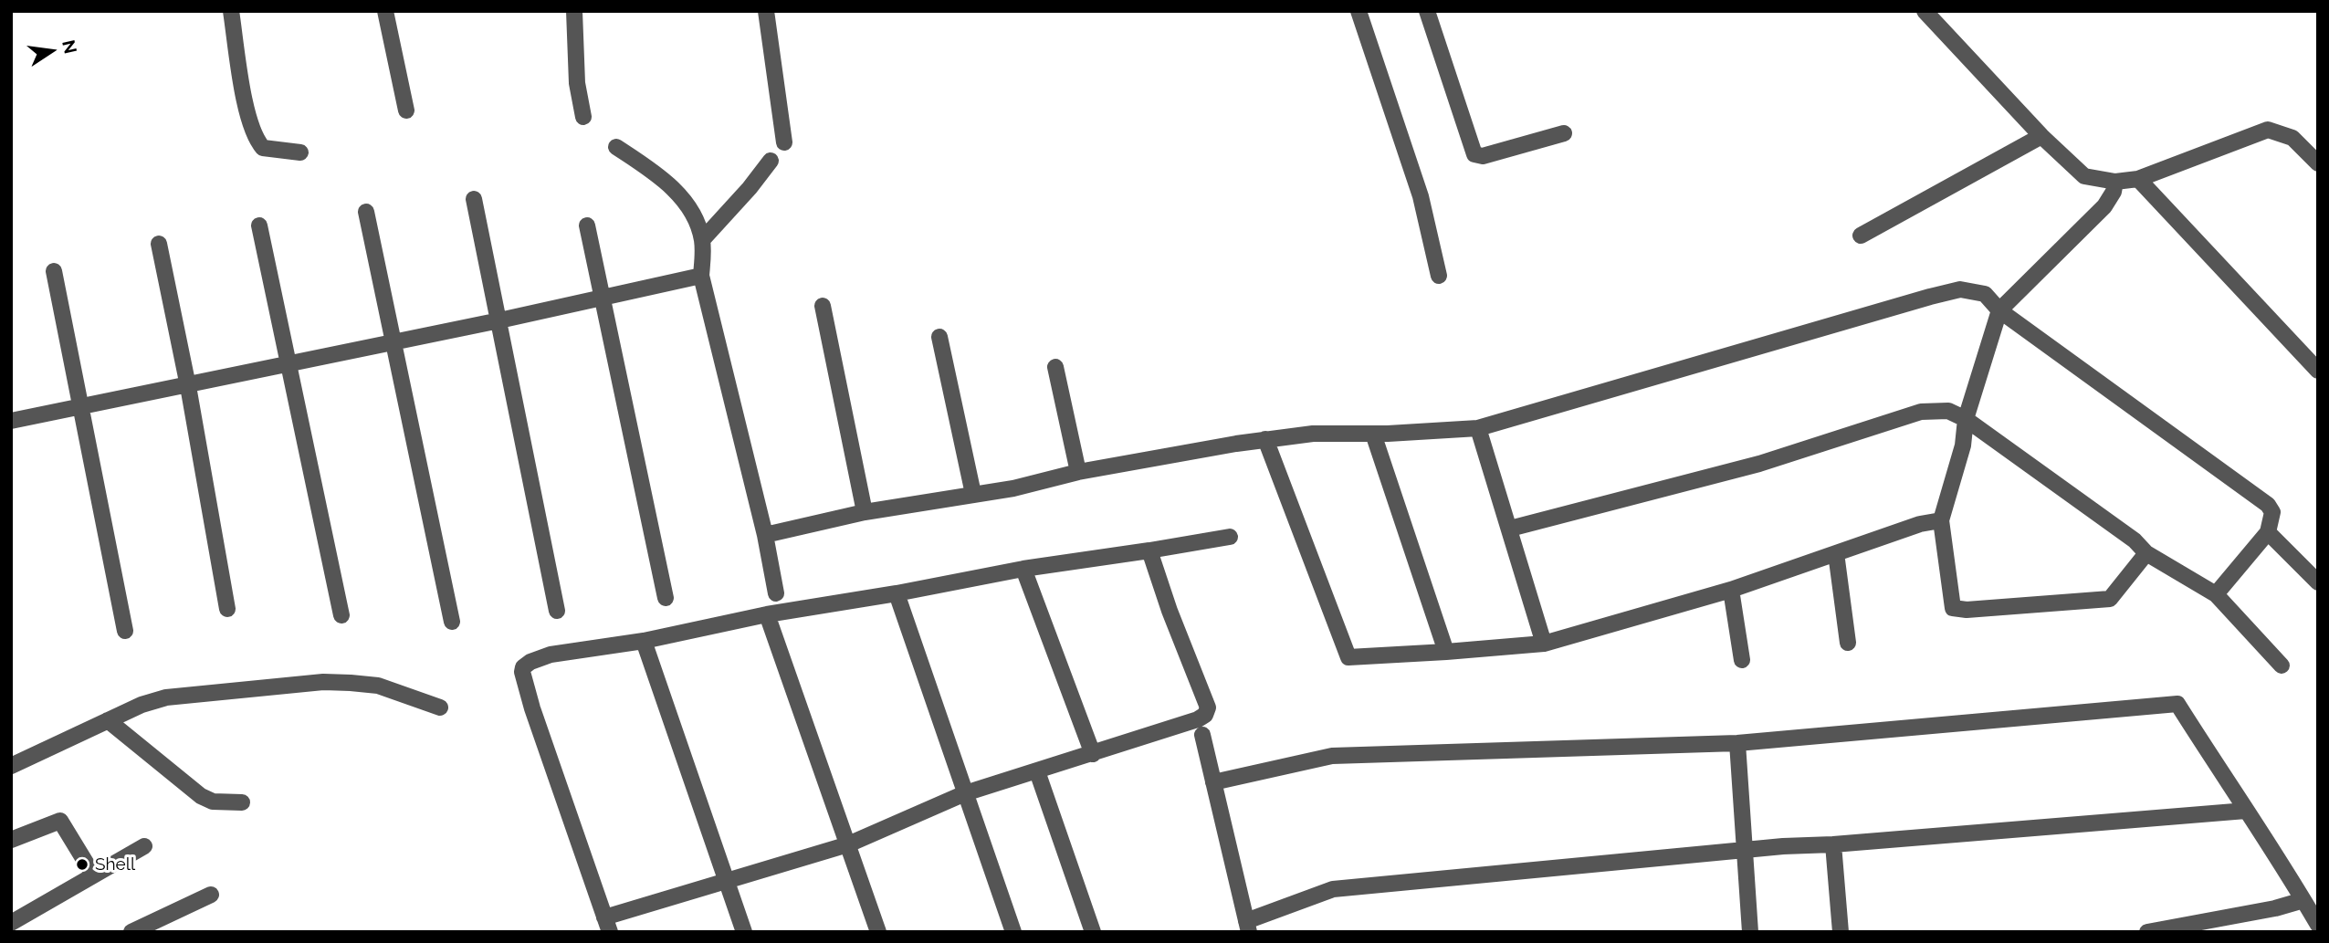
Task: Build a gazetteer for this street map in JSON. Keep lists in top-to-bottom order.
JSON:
{
  "places": ["Shell"],
  "north": "right"
}
